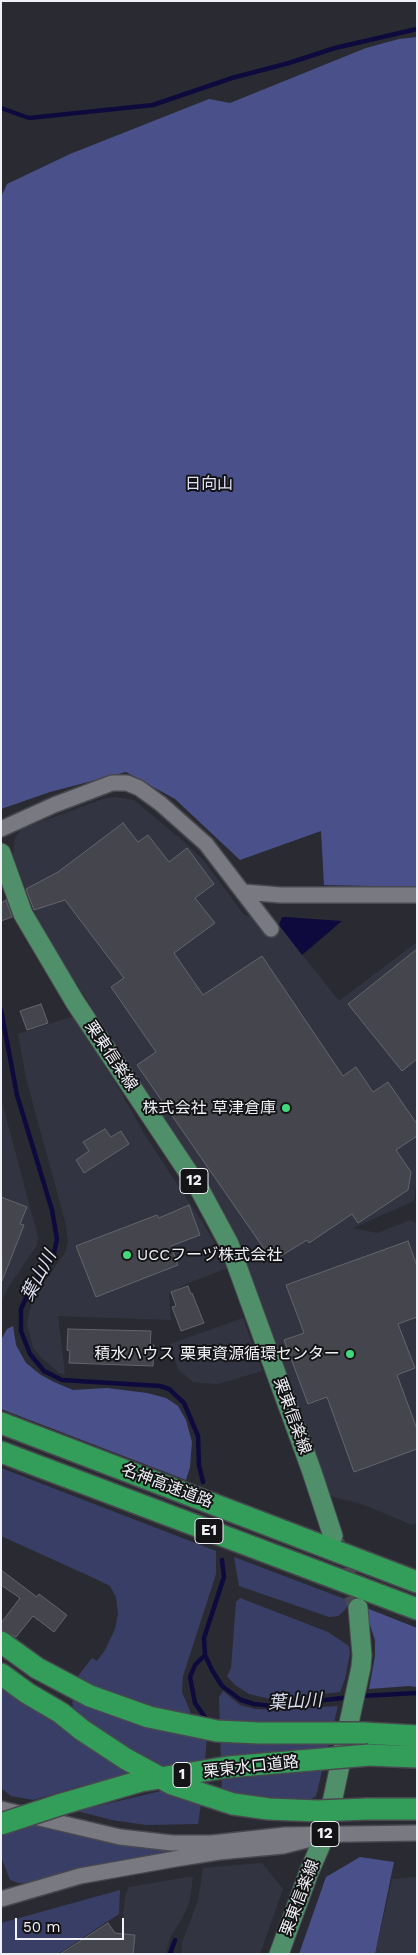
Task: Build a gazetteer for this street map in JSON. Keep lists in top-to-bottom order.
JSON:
{
  "streets": {
    "highway": [
      "名神高速道路",
      "E1",
      "栗東水口道路",
      "1"
    ],
    "main road": ["栗東信楽線", "12"]
  },
  "water": ["葉山川"],
  "parks": ["日向山"],
  "places": ["株式会社 草津倉庫", "UCCフーヅ株式会社", "積水ハウス 栗東資源循環センター"],
  "scale_bar": "50 m"
}
